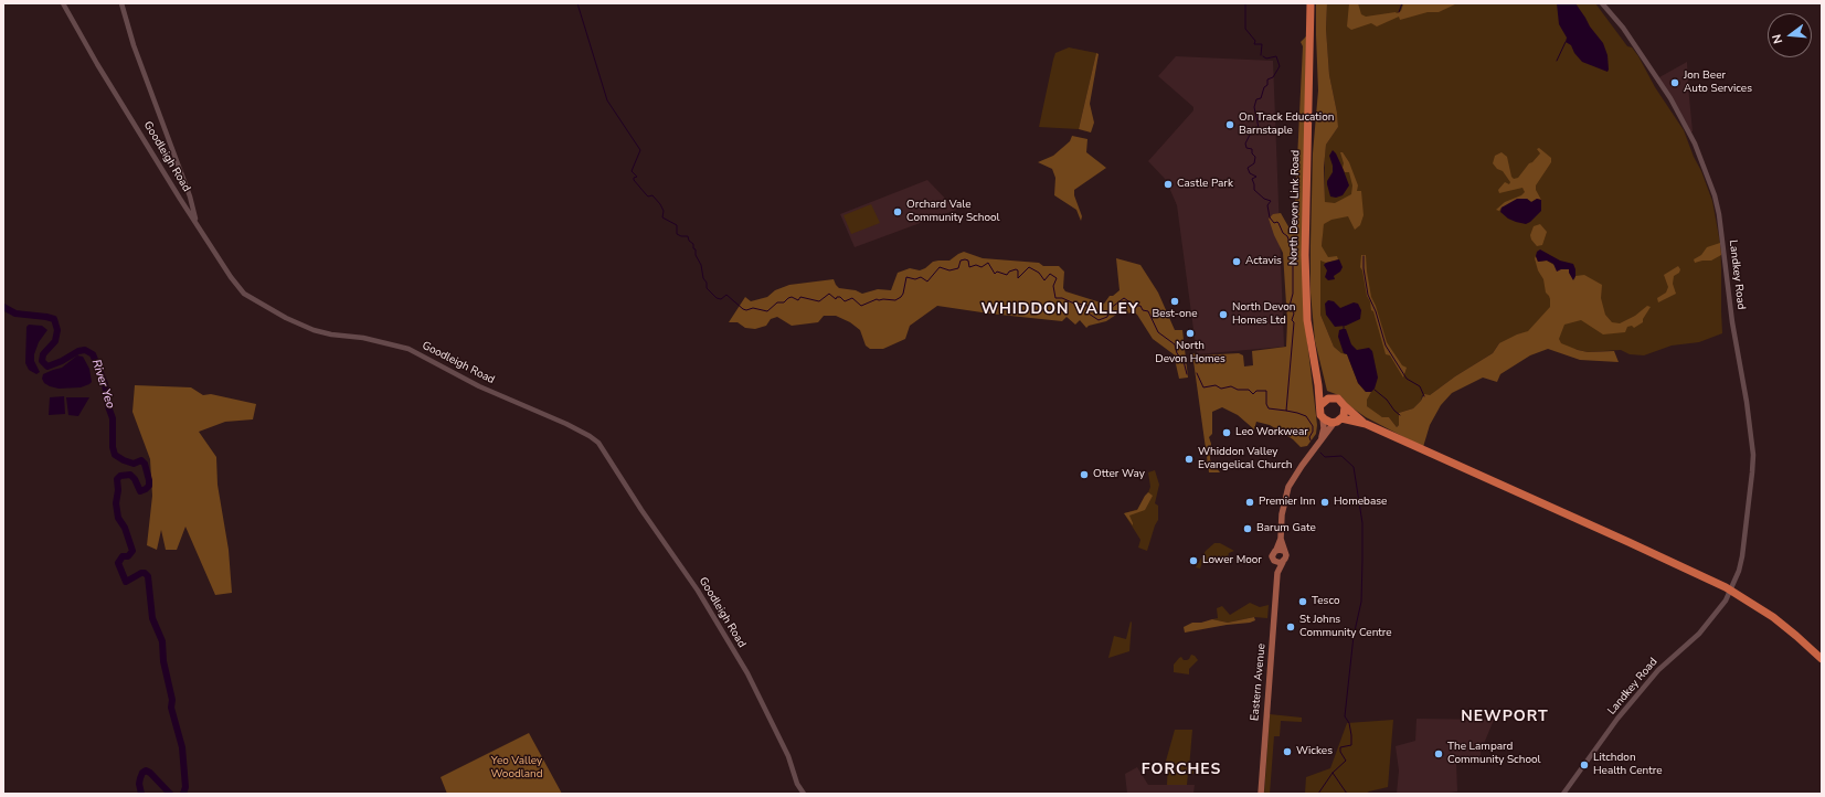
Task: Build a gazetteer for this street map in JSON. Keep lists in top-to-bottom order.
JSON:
{
  "streets": {
    "highway": ["North Devon Link Road"],
    "main road": ["Eastern Avenue"],
    "street": ["Goodleigh Road", "Landkey Road"]
  },
  "districts": ["WHIDDON VALLEY", "NEWPORT", "FORCHES"],
  "water": ["River Yeo"],
  "parks": ["Yeo Valley Woodland"],
  "places": [
    "Jon Beer Auto Services",
    "On Track Education Barnstaple",
    "Castle Park",
    "Orchard Vale Community School",
    "Actavis",
    "Best-one",
    "North Devon Homes Ltd",
    "North Devon Homes",
    "Leo Workwear",
    "Whiddon Valley Evangelical Church",
    "Otter Way",
    "Premier Inn",
    "Homebase",
    "Barum Gate",
    "Lower Moor",
    "Tesco",
    "St Johns Community Centre",
    "Wickes",
    "The Lampard Community School",
    "Litchdon Health Centre"
  ],
  "north": "left"
}
